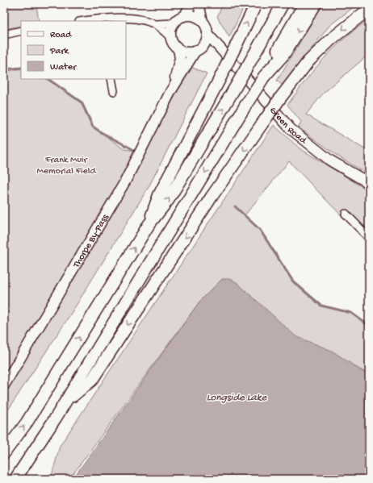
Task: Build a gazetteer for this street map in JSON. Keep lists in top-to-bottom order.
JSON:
{
  "streets": {
    "main road": ["Green Road", "Thorpe By-Pass"]
  },
  "crossings": [
    ["Green Road", "Thorpe By-Pass"]
  ],
  "water": ["Longside Lake"],
  "parks": ["Frank Muir Memorial Field"],
  "legend": ["Road", "Park", "Water"]
}
